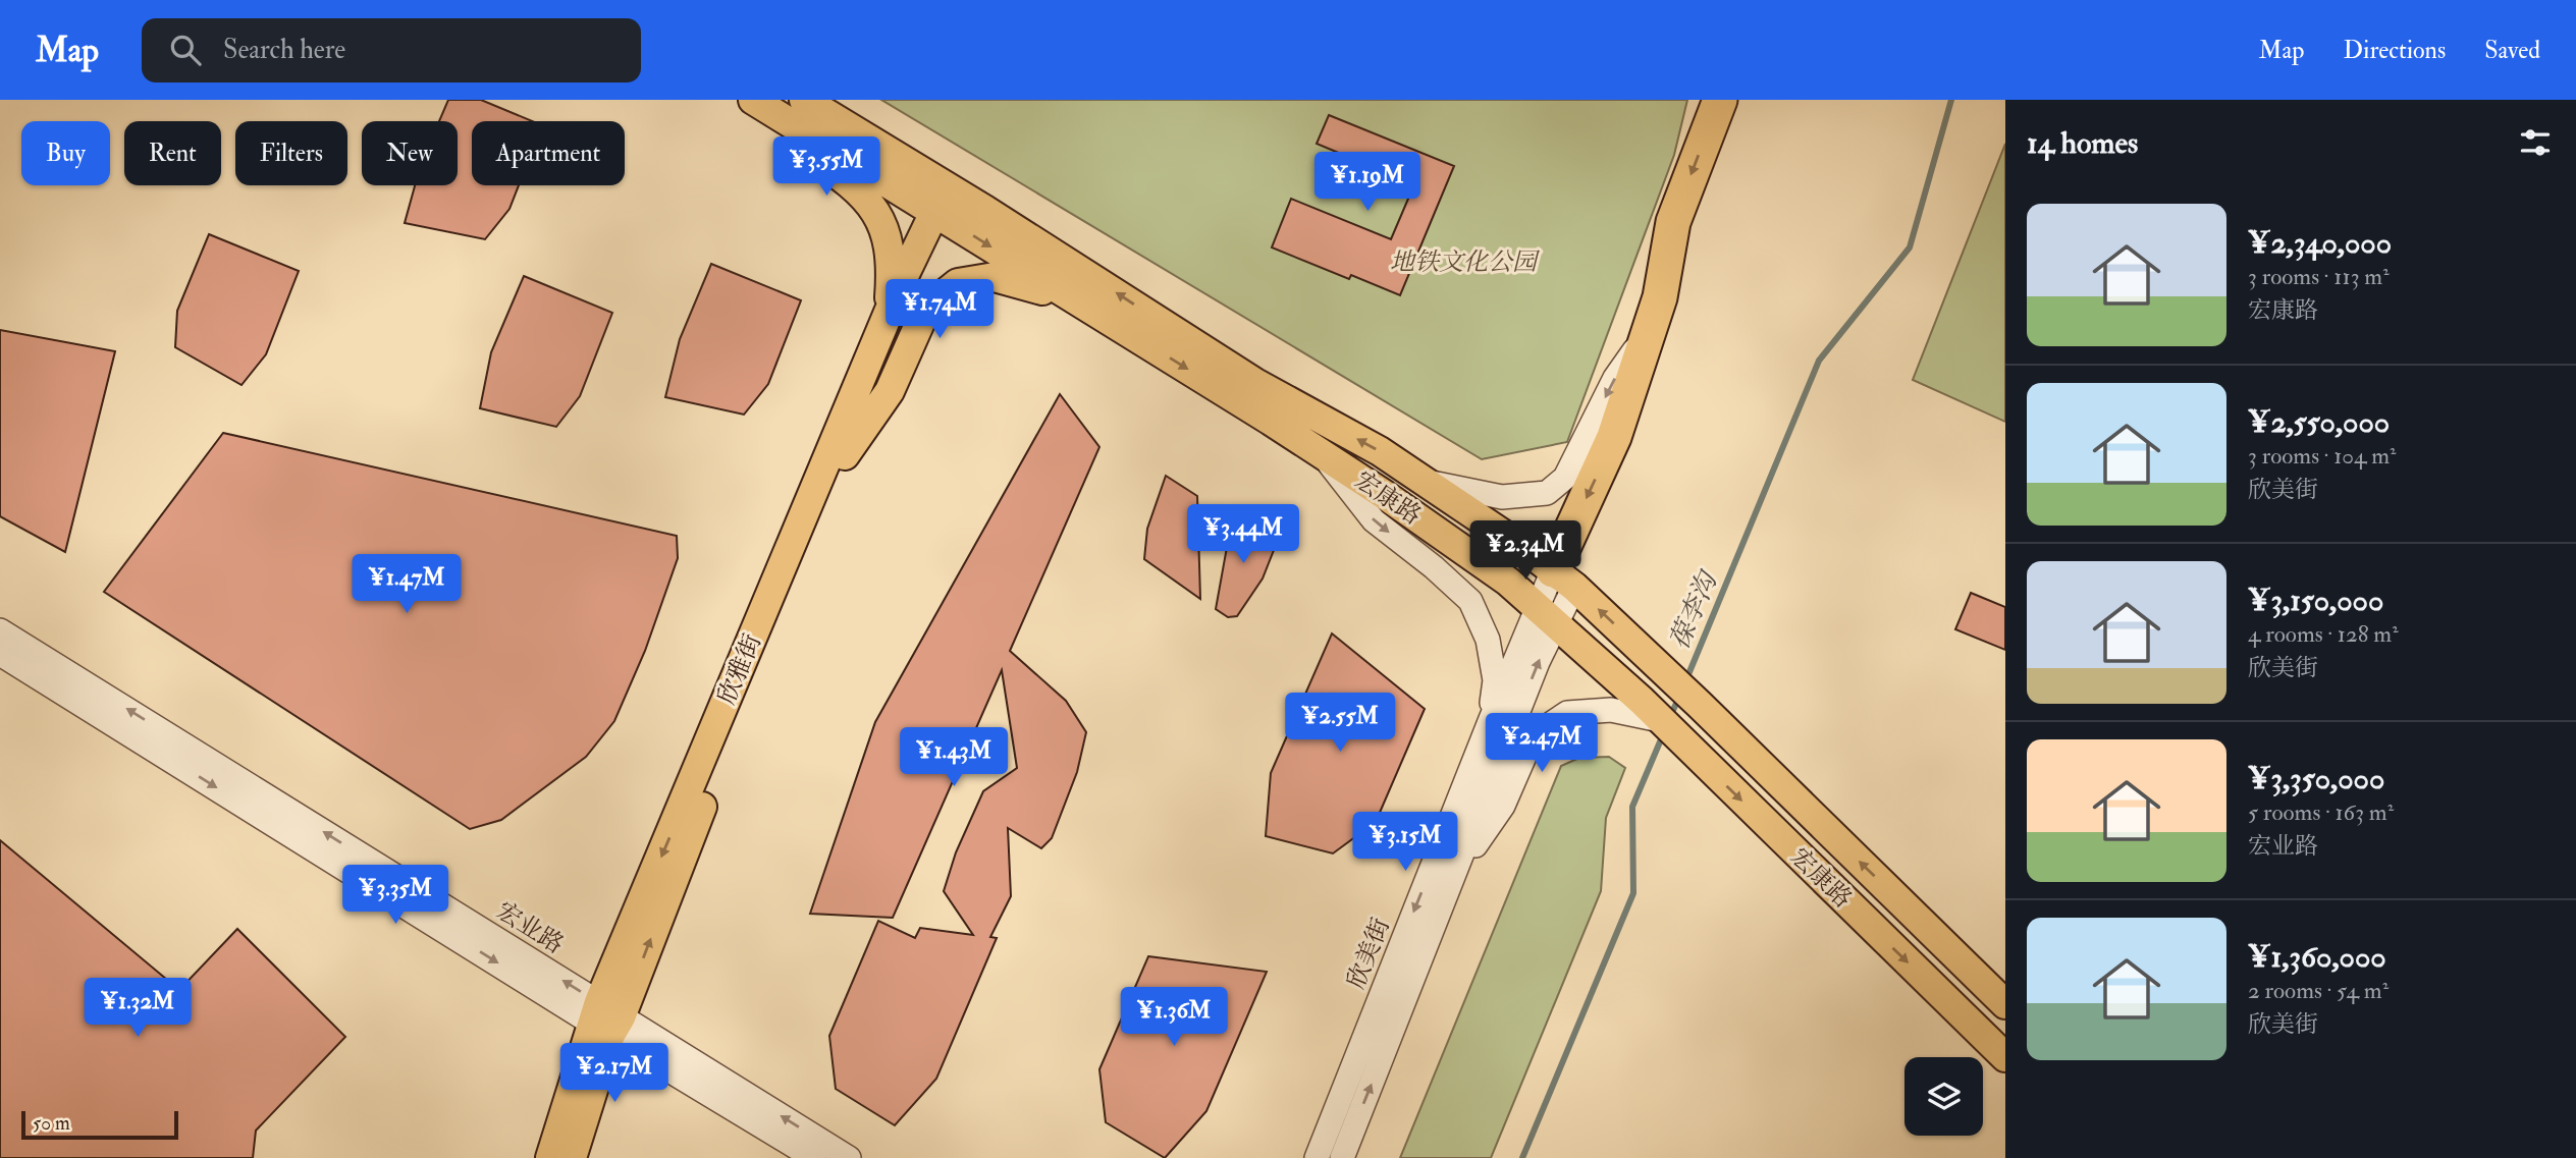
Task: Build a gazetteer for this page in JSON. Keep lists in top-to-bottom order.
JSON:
{
  "streets": {
    "main road": ["宏康路", "欣雅街"],
    "street": ["宏业路", "欣美街"]
  },
  "crossings": [
    ["宏康路", "欣雅街"],
    ["宏康路", "欣美街"],
    ["欣雅街", "宏业路"]
  ],
  "water": ["葆李沟"],
  "parks": ["地铁文化公园"],
  "scale_bar": "50 m",
  "page": {
    "header": "Map",
    "search": "Search here",
    "nav": ["Map", "Directions", "Saved"],
    "heading": "14 homes",
    "chip": [
      "Buy",
      "Rent",
      "Filters",
      "New",
      "Apartment"
    ],
    "price": [
      "¥3.55M",
      "¥1.19M",
      "¥1.74M",
      "¥3.44M",
      "¥2.34M",
      "¥1.47M",
      "¥2.55M",
      "¥2.47M",
      "¥1.43M",
      "¥3.15M",
      "¥3.35M",
      "¥1.32M",
      "¥1.36M",
      "¥2.17M"
    ],
    "list": [
      {
        "name": "¥2,340,000",
        "note": "3 rooms · 113 m² · 宏康路"
      },
      {
        "name": "¥2,550,000",
        "note": "3 rooms · 104 m² · 欣美街"
      },
      {
        "name": "¥3,150,000",
        "note": "4 rooms · 128 m² · 欣美街"
      },
      {
        "name": "¥3,350,000",
        "note": "5 rooms · 163 m² · 宏业路"
      },
      {
        "name": "¥1,360,000",
        "note": "2 rooms · 54 m² · 欣美街"
      }
    ],
    "scale": "50 m"
  }
}
